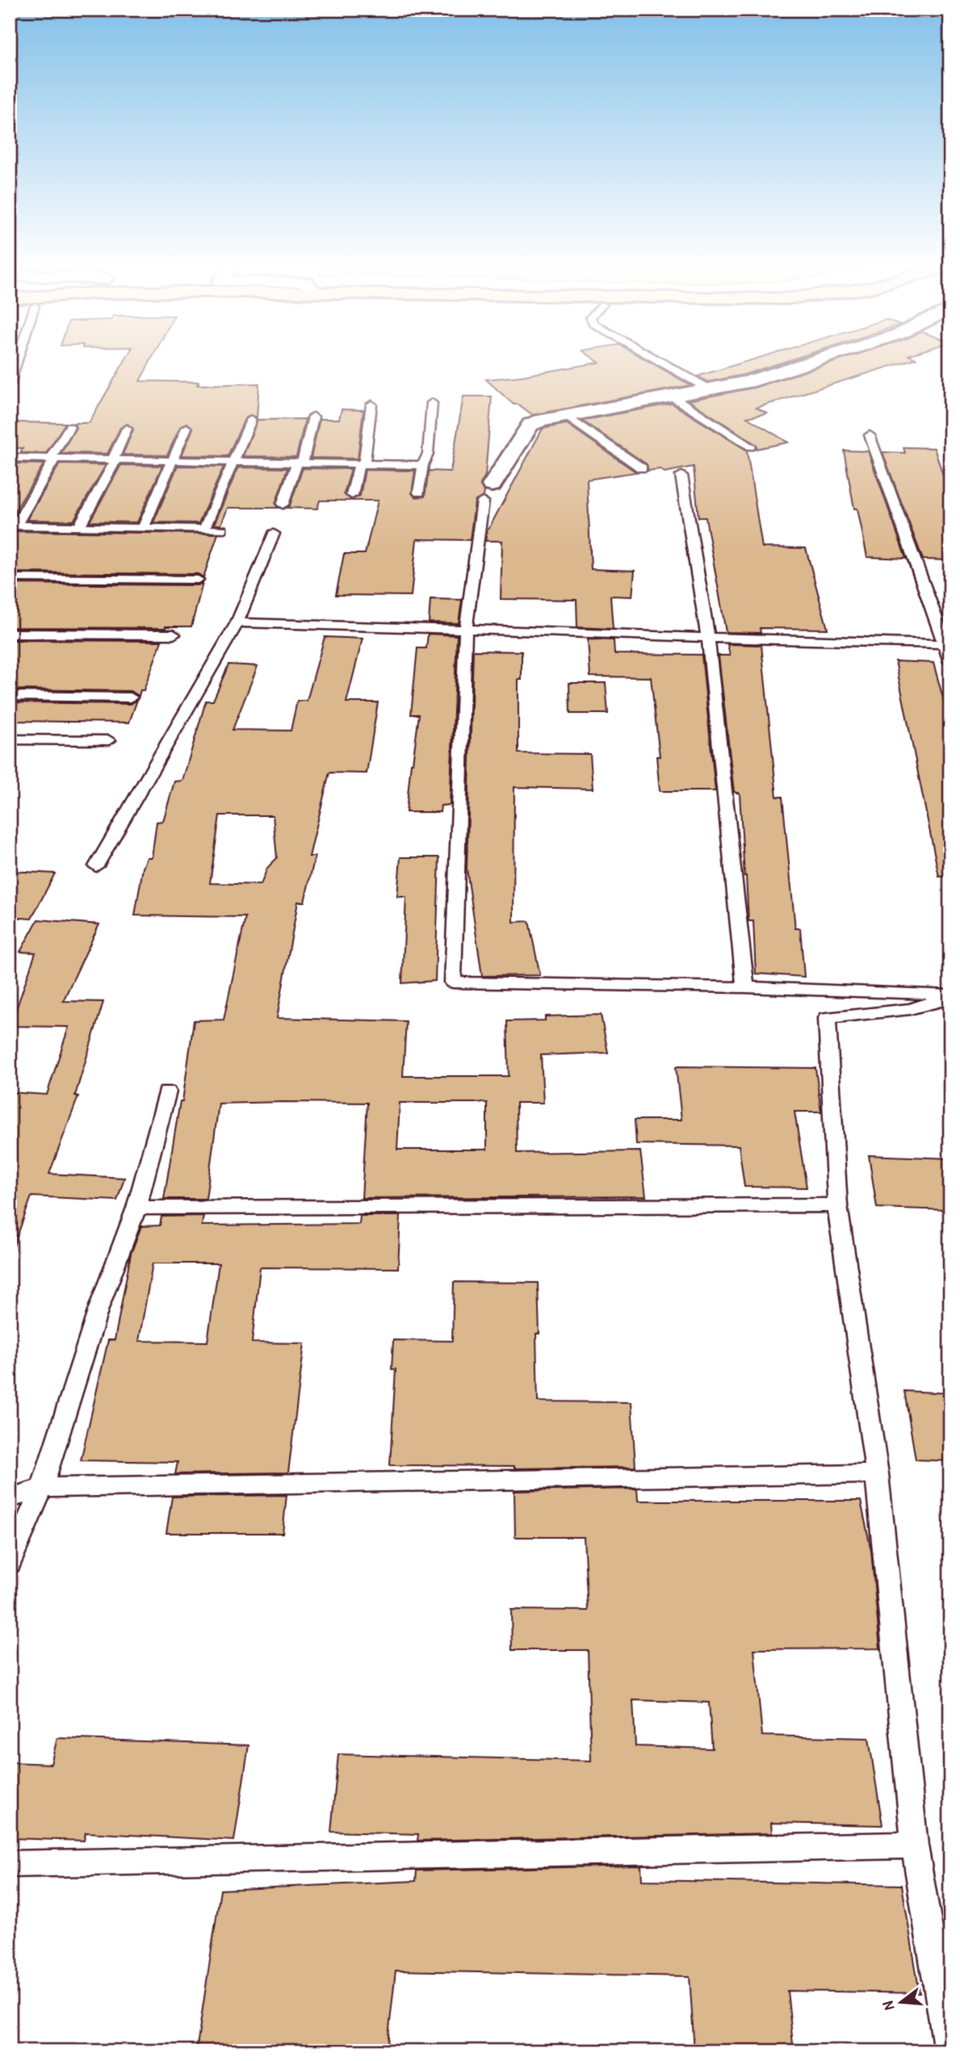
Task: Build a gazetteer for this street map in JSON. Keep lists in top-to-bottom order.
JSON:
{
  "north": "left"
}
